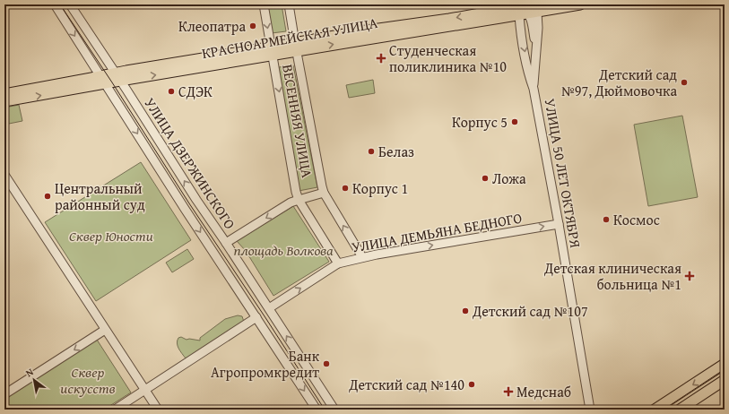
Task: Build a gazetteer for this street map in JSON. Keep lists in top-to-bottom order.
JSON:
{
  "streets": {
    "main road": ["КРАСНОАРМЕЙСКАЯ УЛИЦА"],
    "street": [
      "ВЕСЕННЯЯ УЛИЦА",
      "УЛИЦА ДЗЕРЖИНСКОГО",
      "УЛИЦА 50 ЛЕТ ОКТЯБРЯ",
      "УЛИЦА ДЕМЬЯНА БЕДНОГО"
    ]
  },
  "crossings": [
    ["КРАСНОАРМЕЙСКАЯ УЛИЦА", "ВЕСЕННЯЯ УЛИЦА"],
    ["КРАСНОАРМЕЙСКАЯ УЛИЦА", "УЛИЦА ДЗЕРЖИНСКОГО"],
    ["КРАСНОАРМЕЙСКАЯ УЛИЦА", "УЛИЦА 50 ЛЕТ ОКТЯБРЯ"],
    ["ВЕСЕННЯЯ УЛИЦА", "УЛИЦА ДЕМЬЯНА БЕДНОГО"],
    ["УЛИЦА ДЗЕРЖИНСКОГО", "УЛИЦА ДЕМЬЯНА БЕДНОГО"],
    ["УЛИЦА 50 ЛЕТ ОКТЯБРЯ", "УЛИЦА ДЕМЬЯНА БЕДНОГО"]
  ],
  "one_way": ["УЛИЦА ДЕМЬЯНА БЕДНОГО"],
  "parks": ["Сквер Юности", "площадь Волкова", "Сквер искусств"],
  "places": {
    "other": [
      "Клеопатра",
      "Детский сад №97, Дюймовочка",
      "СДЭК",
      "Корпус 5",
      "Белаз",
      "Ложа",
      "Корпус 1",
      "Центральный районный суд",
      "Космос",
      "Детский сад №107",
      "Банк Агропромкредит",
      "Детский сад №140"
    ],
    "health": ["Студенческая поликлиника №10", "Детская клиническая больница №1", "Медснаб"]
  },
  "north": "top left"
}
